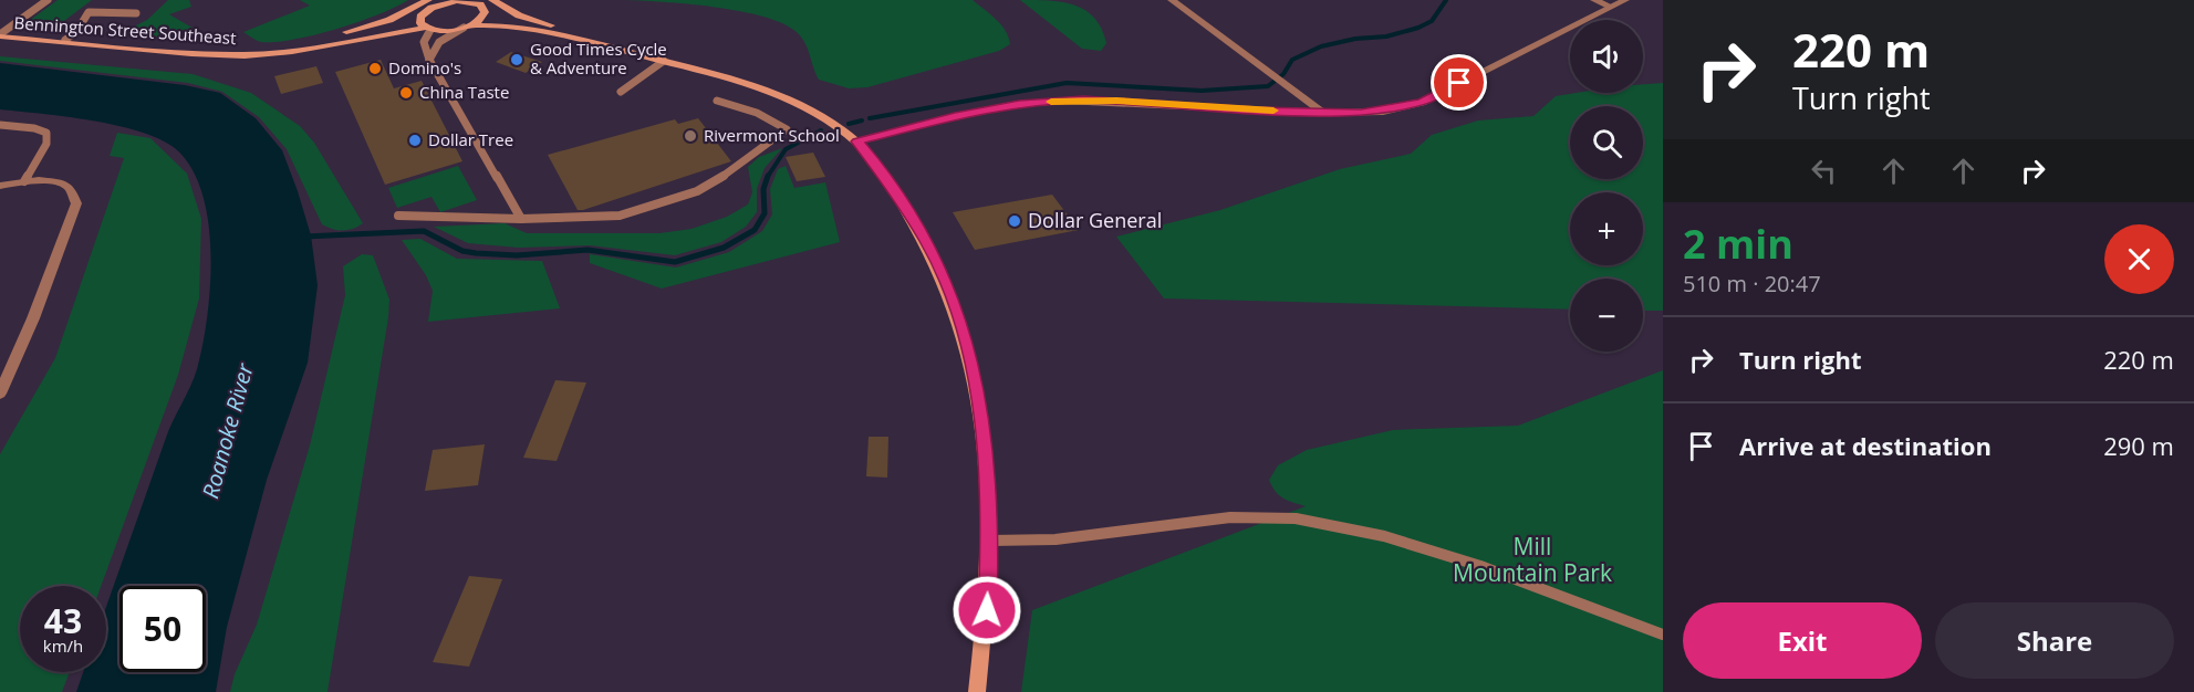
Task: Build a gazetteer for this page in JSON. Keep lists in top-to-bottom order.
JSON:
{
  "streets": {
    "main road": ["Bennington Street Southeast"]
  },
  "water": ["Roanoke River"],
  "parks": ["Mill Mountain Park"],
  "places": [
    "Good Times Cycle & Adventure",
    "Domino's",
    "China Taste",
    "Rivermont School",
    "Dollar Tree",
    "Dollar General"
  ],
  "page": {
    "turn": ["220 m", "Turn right"],
    "map_buttons": ["+", "−"],
    "heading": ["2 min", "510 m · 20:47"],
    "list": [
      {
        "name": "Turn right",
        "value": "220 m"
      },
      {
        "name": "Arrive at destination",
        "value": "290 m"
      }
    ],
    "speed": "43 km/h",
    "limit": "50",
    "buttons": ["Exit", "Share"]
  }
}
